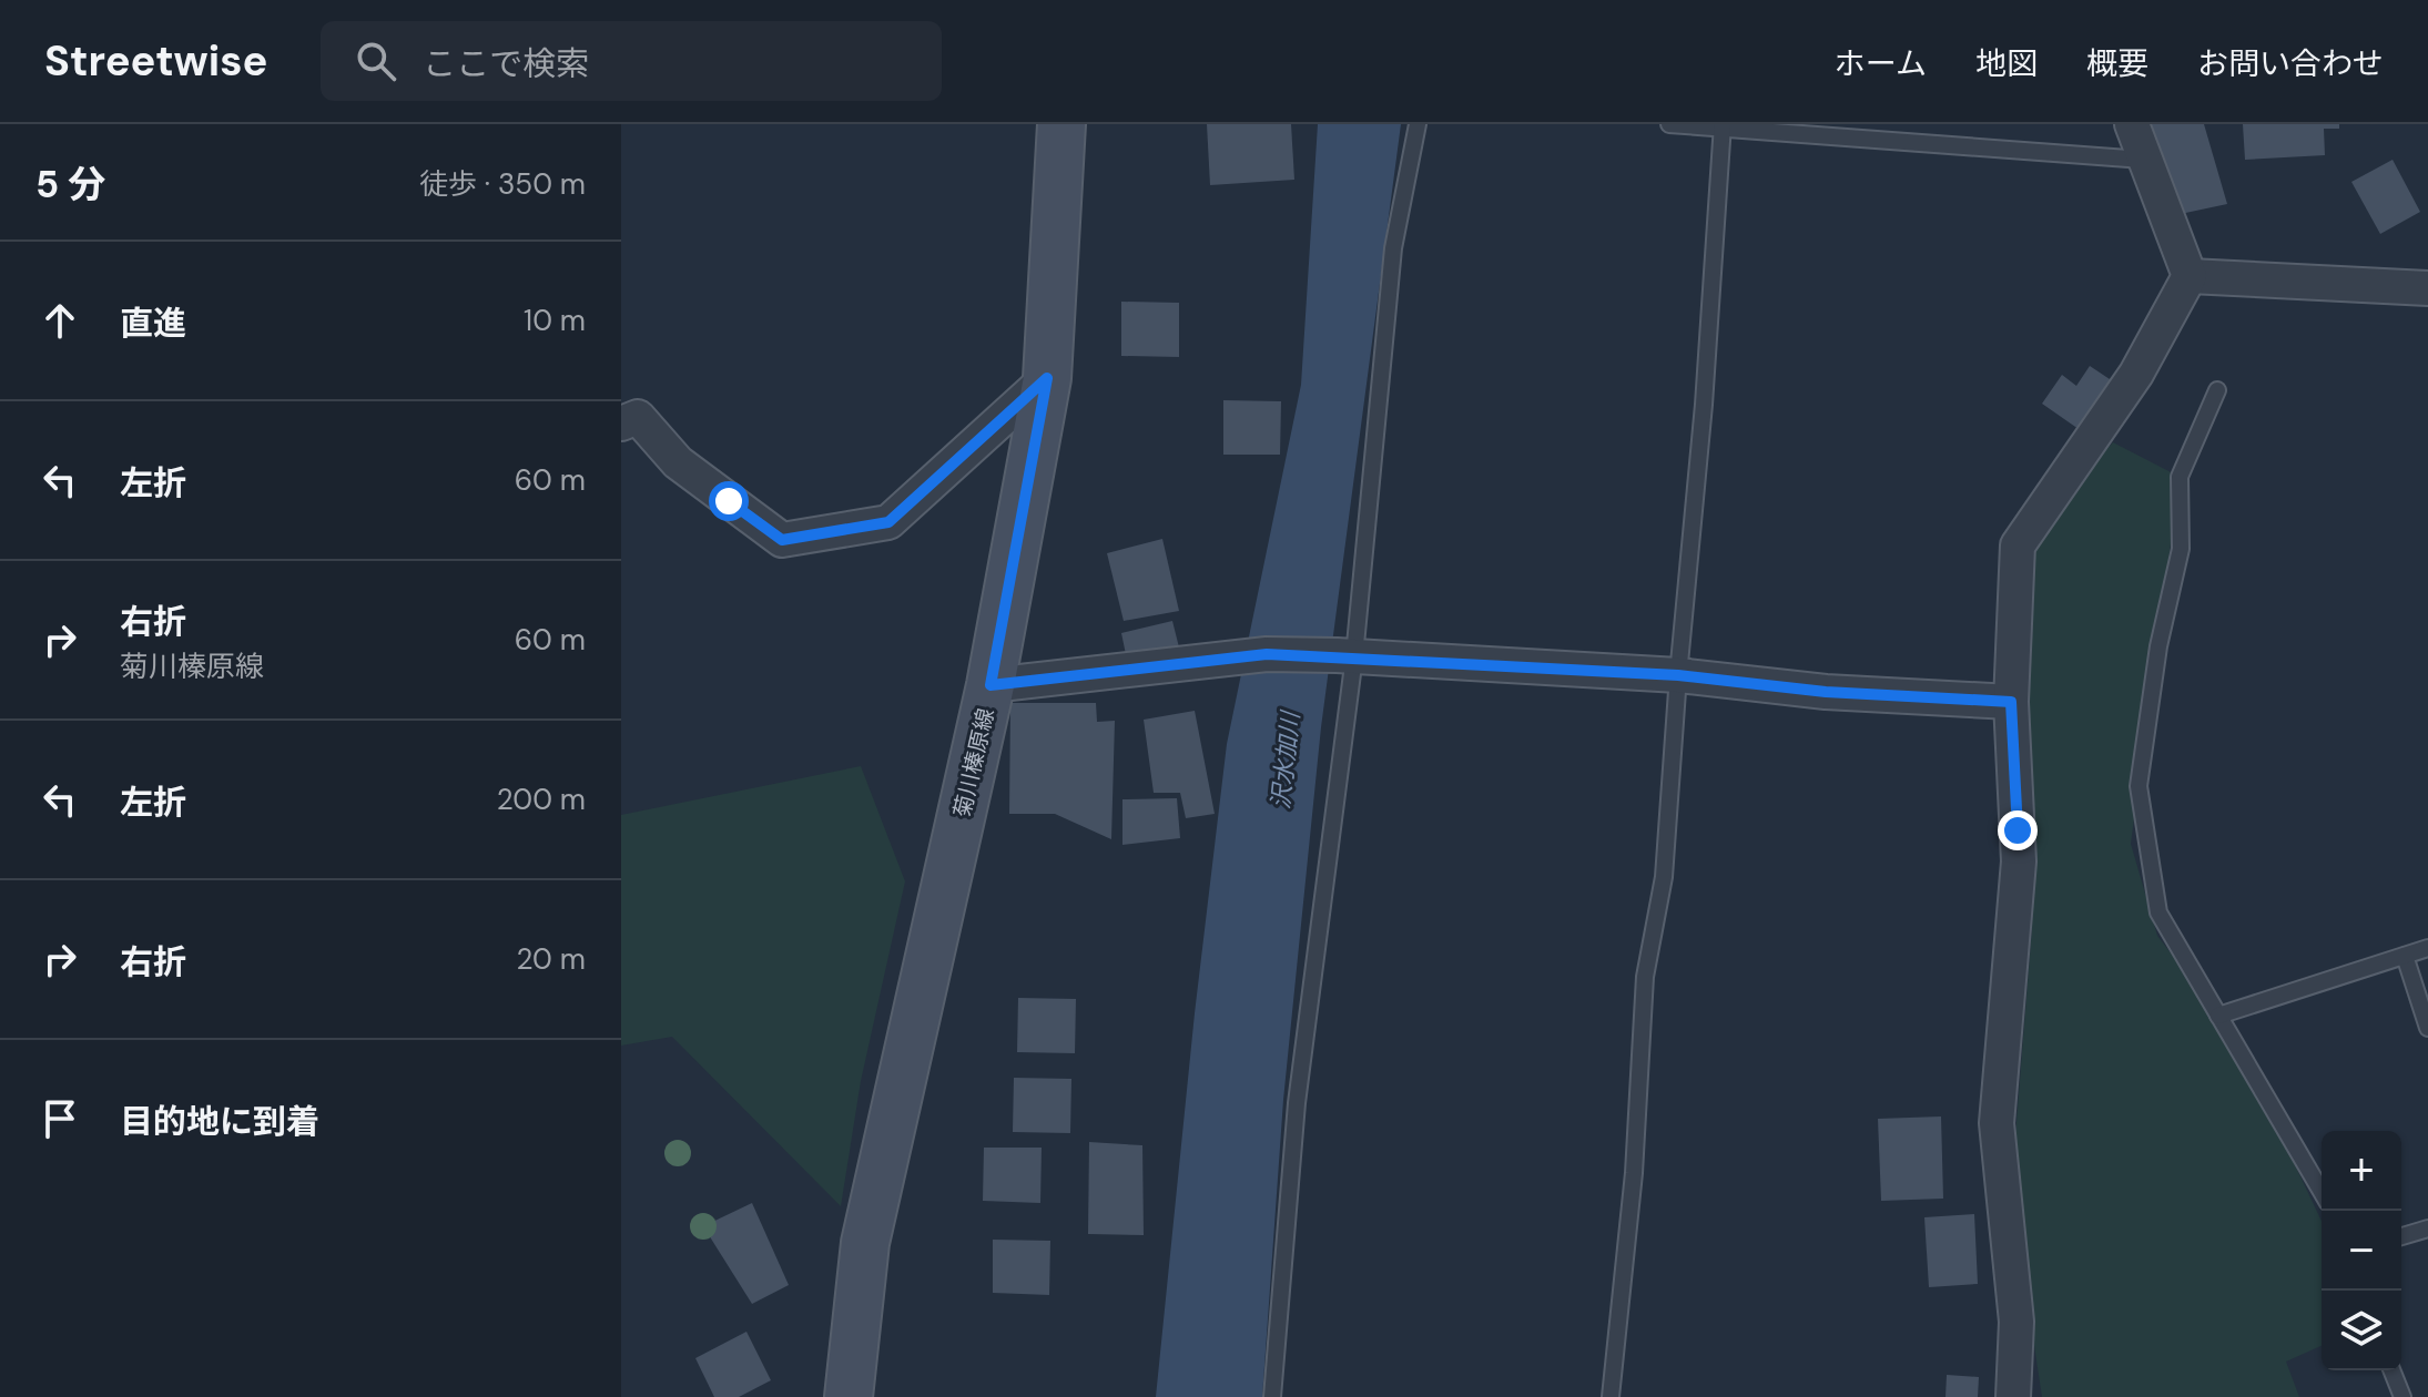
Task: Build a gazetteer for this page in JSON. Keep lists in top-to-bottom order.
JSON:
{
  "streets": {
    "main road": ["菊川榛原線"]
  },
  "water": ["沢水加川"],
  "page": {
    "header": "Streetwise",
    "search": "ここで検索",
    "nav": [
      "ホーム",
      "地図",
      "概要",
      "お問い合わせ"
    ],
    "heading": ["5 分", "徒歩 · 350 m"],
    "list": [
      ["直進", "10 m"],
      ["左折", "60 m"],
      ["右折", "菊川榛原線", "60 m"],
      ["左折", "200 m"],
      ["右折", "20 m"],
      "目的地に到着"
    ],
    "map_buttons": ["+", "−"]
  }
}
